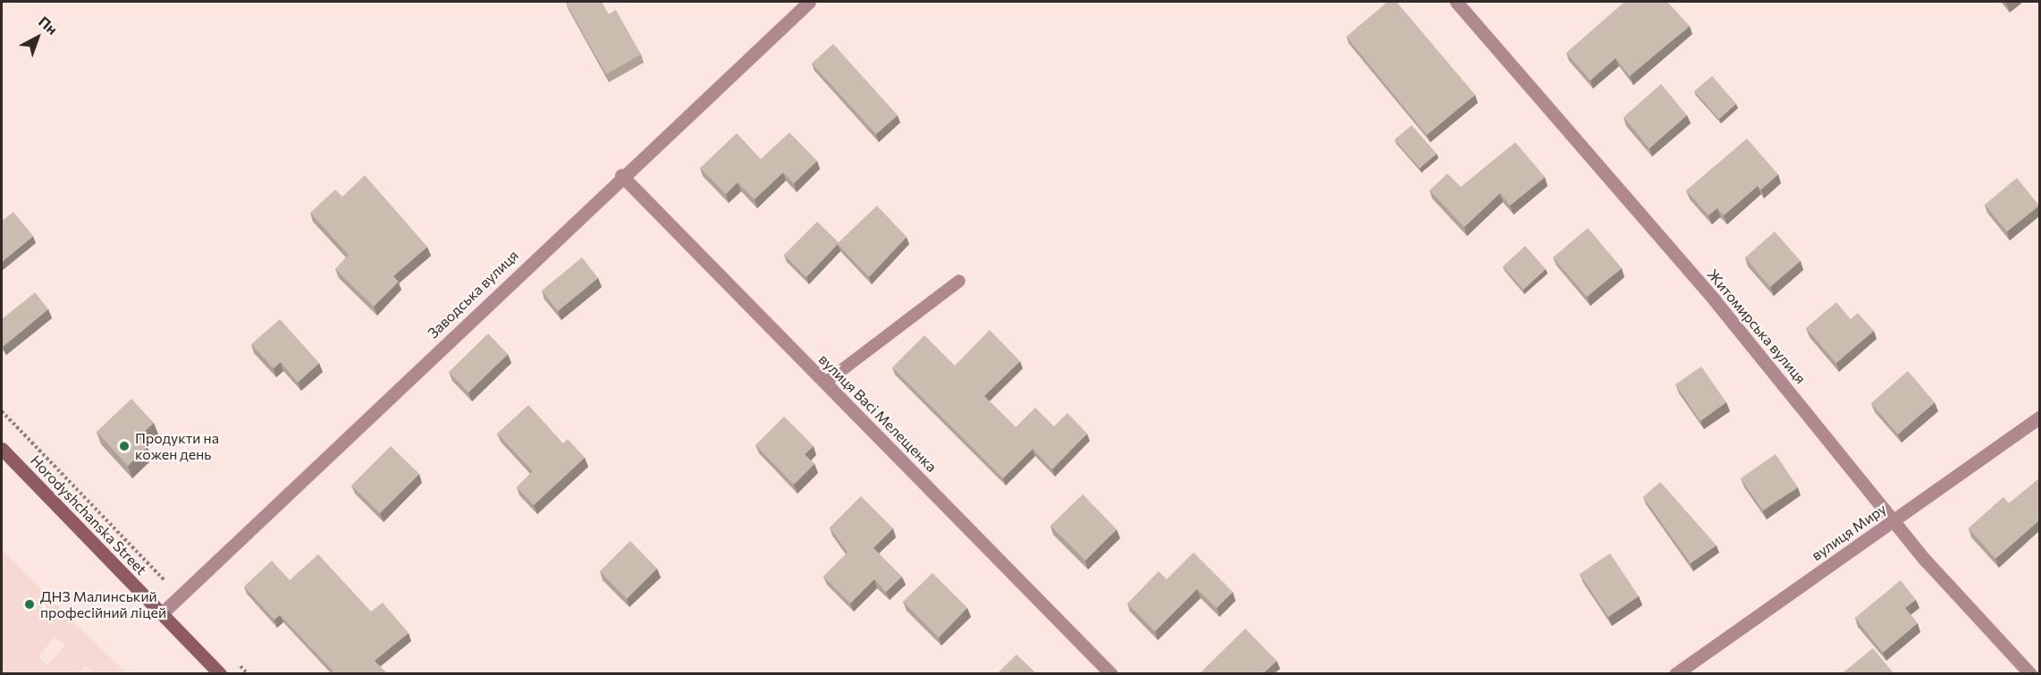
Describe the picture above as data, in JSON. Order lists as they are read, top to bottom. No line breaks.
{"streets":{"street":["Заводська вулиця","Житомирська вулиця","вулиця Васі Мелещенка","Horodyshchanska Street","вулиця Миру"]},"crossings":[["Заводська вулиця","вулиця Васі Мелещенка"],["Заводська вулиця","Horodyshchanska Street"],["Житомирська вулиця","вулиця Миру"]],"places":["Продукти на кожен день","ДНЗ Малинський професійний ліцей"],"north":"top right"}
